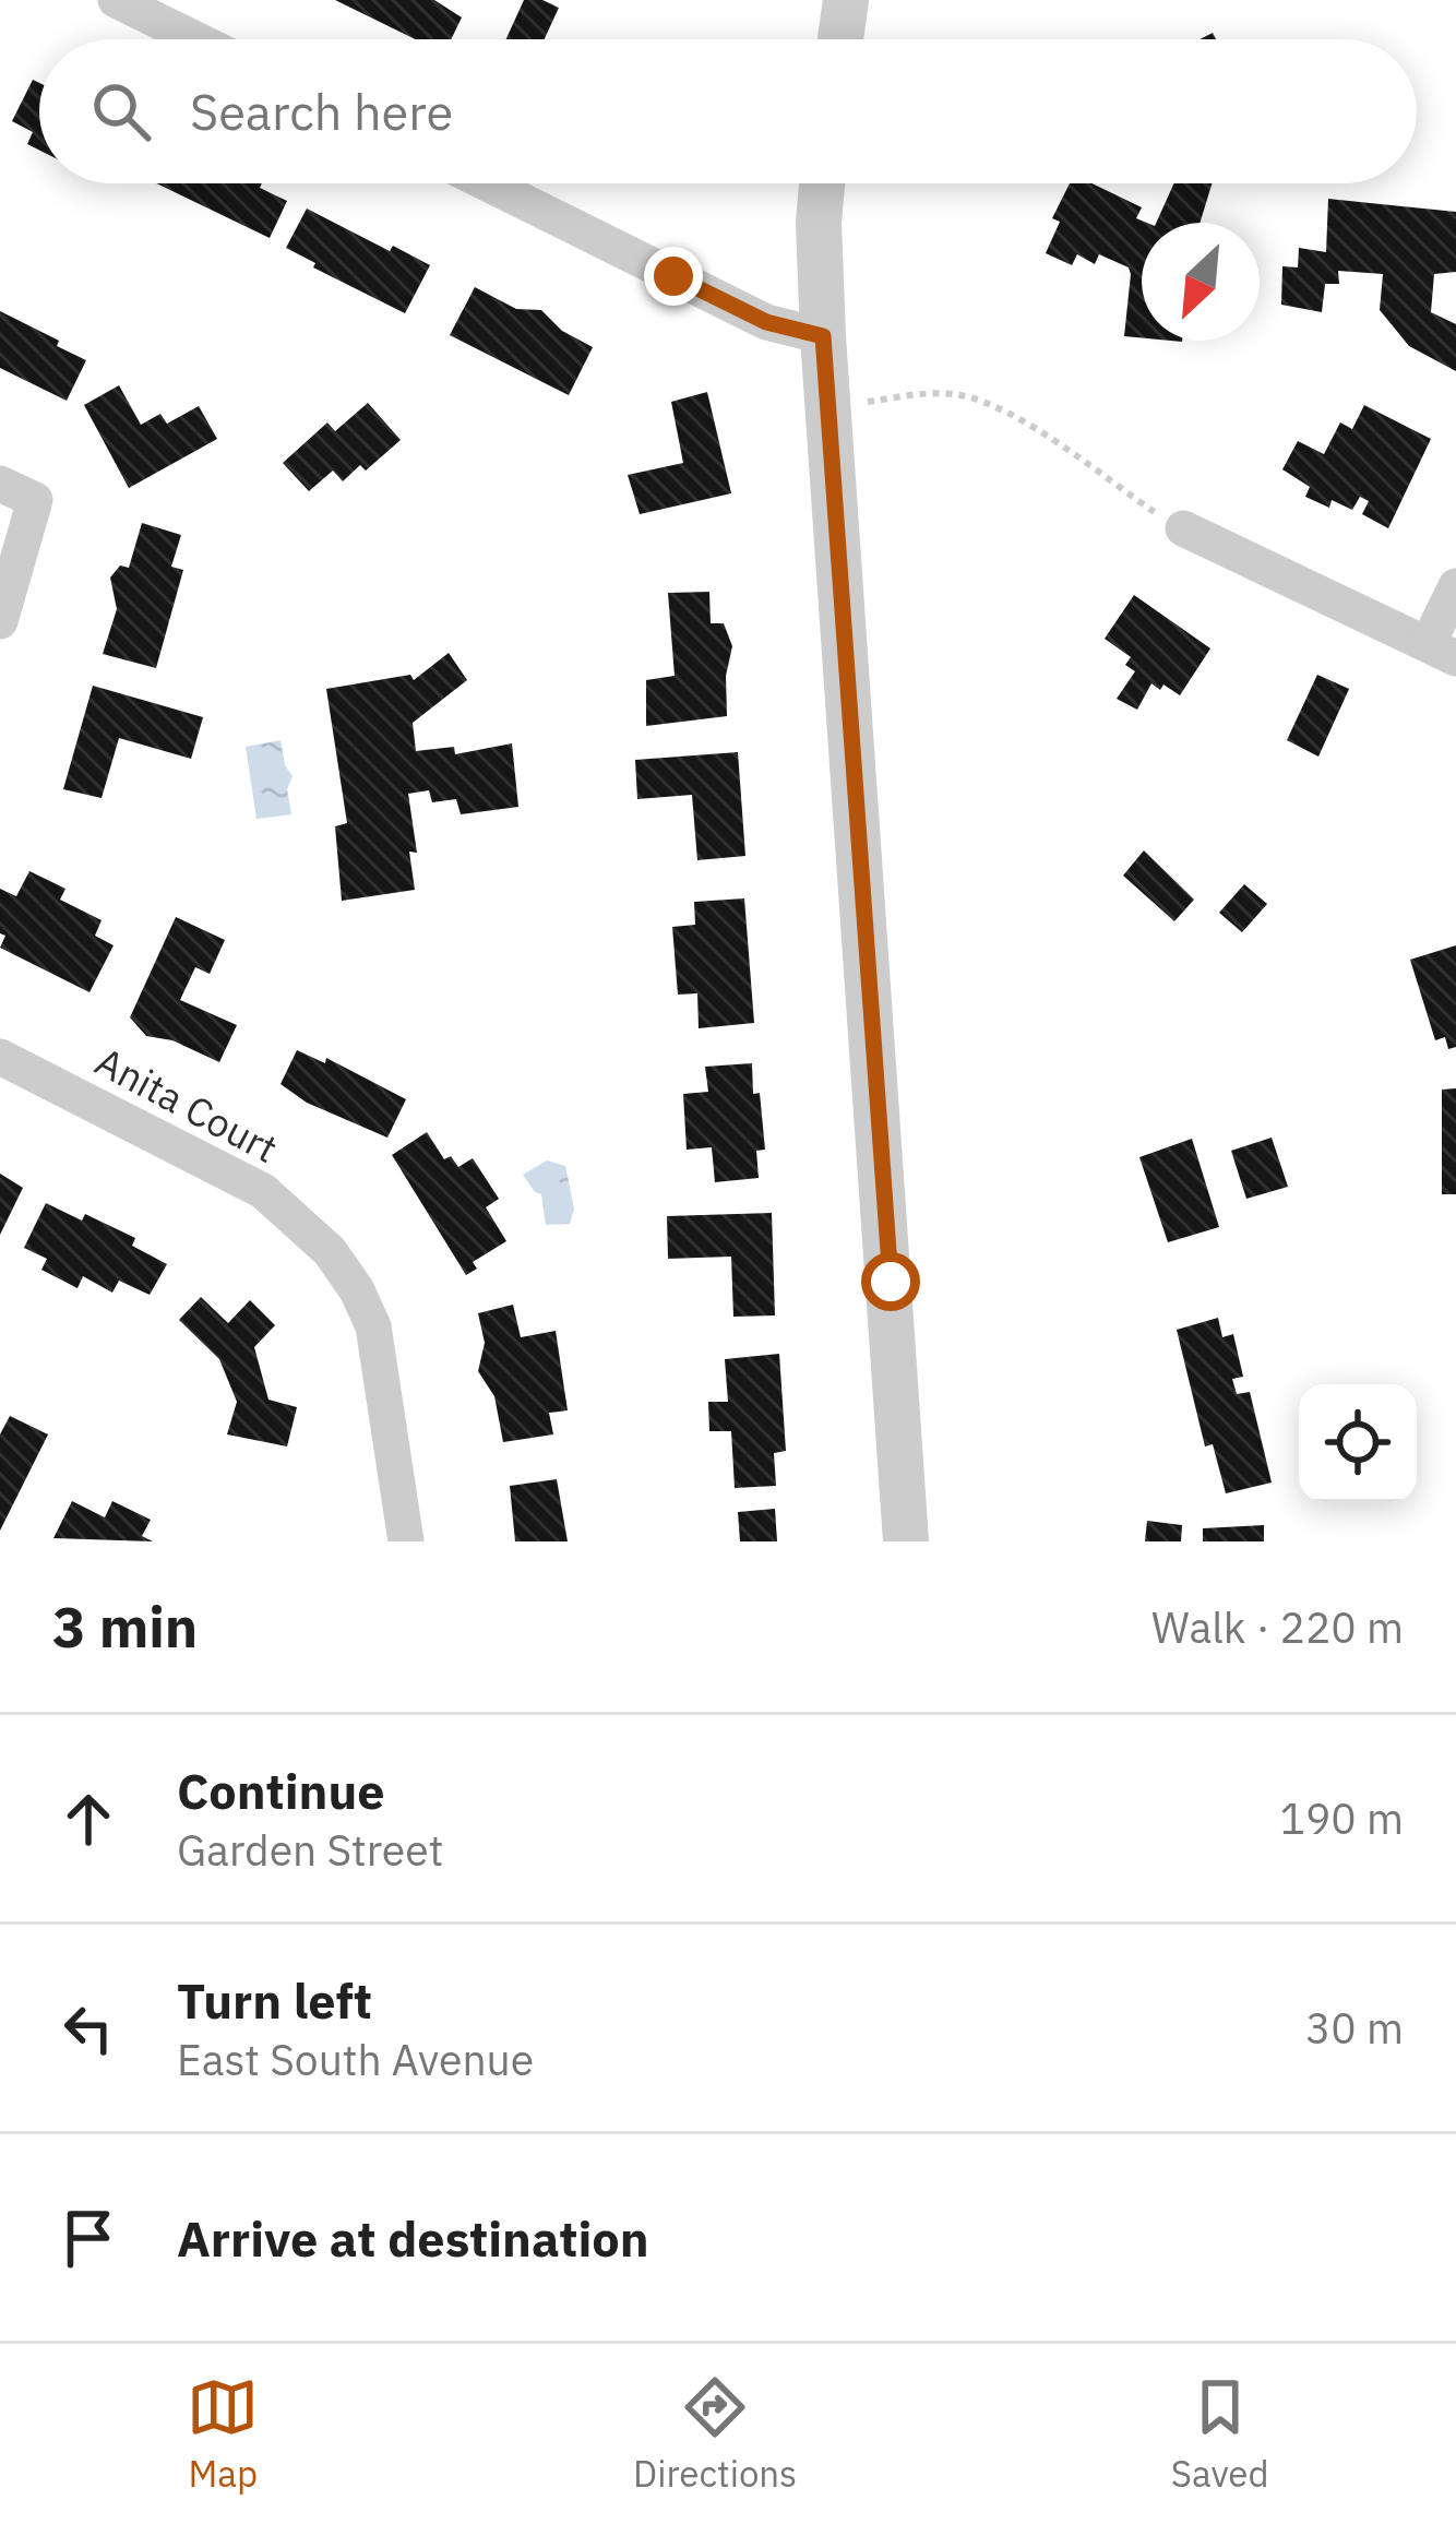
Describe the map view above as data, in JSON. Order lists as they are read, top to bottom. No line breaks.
{"streets":{"street":["Anita Court"]},"north":"bottom left","page":{"search":"Search here","heading":["3 min","Walk · 220 m"],"list":[["Continue","Garden Street","190 m"],["Turn left","East South Avenue","30 m"],"Arrive at destination"],"nav":["Map","Directions","Saved"]}}
